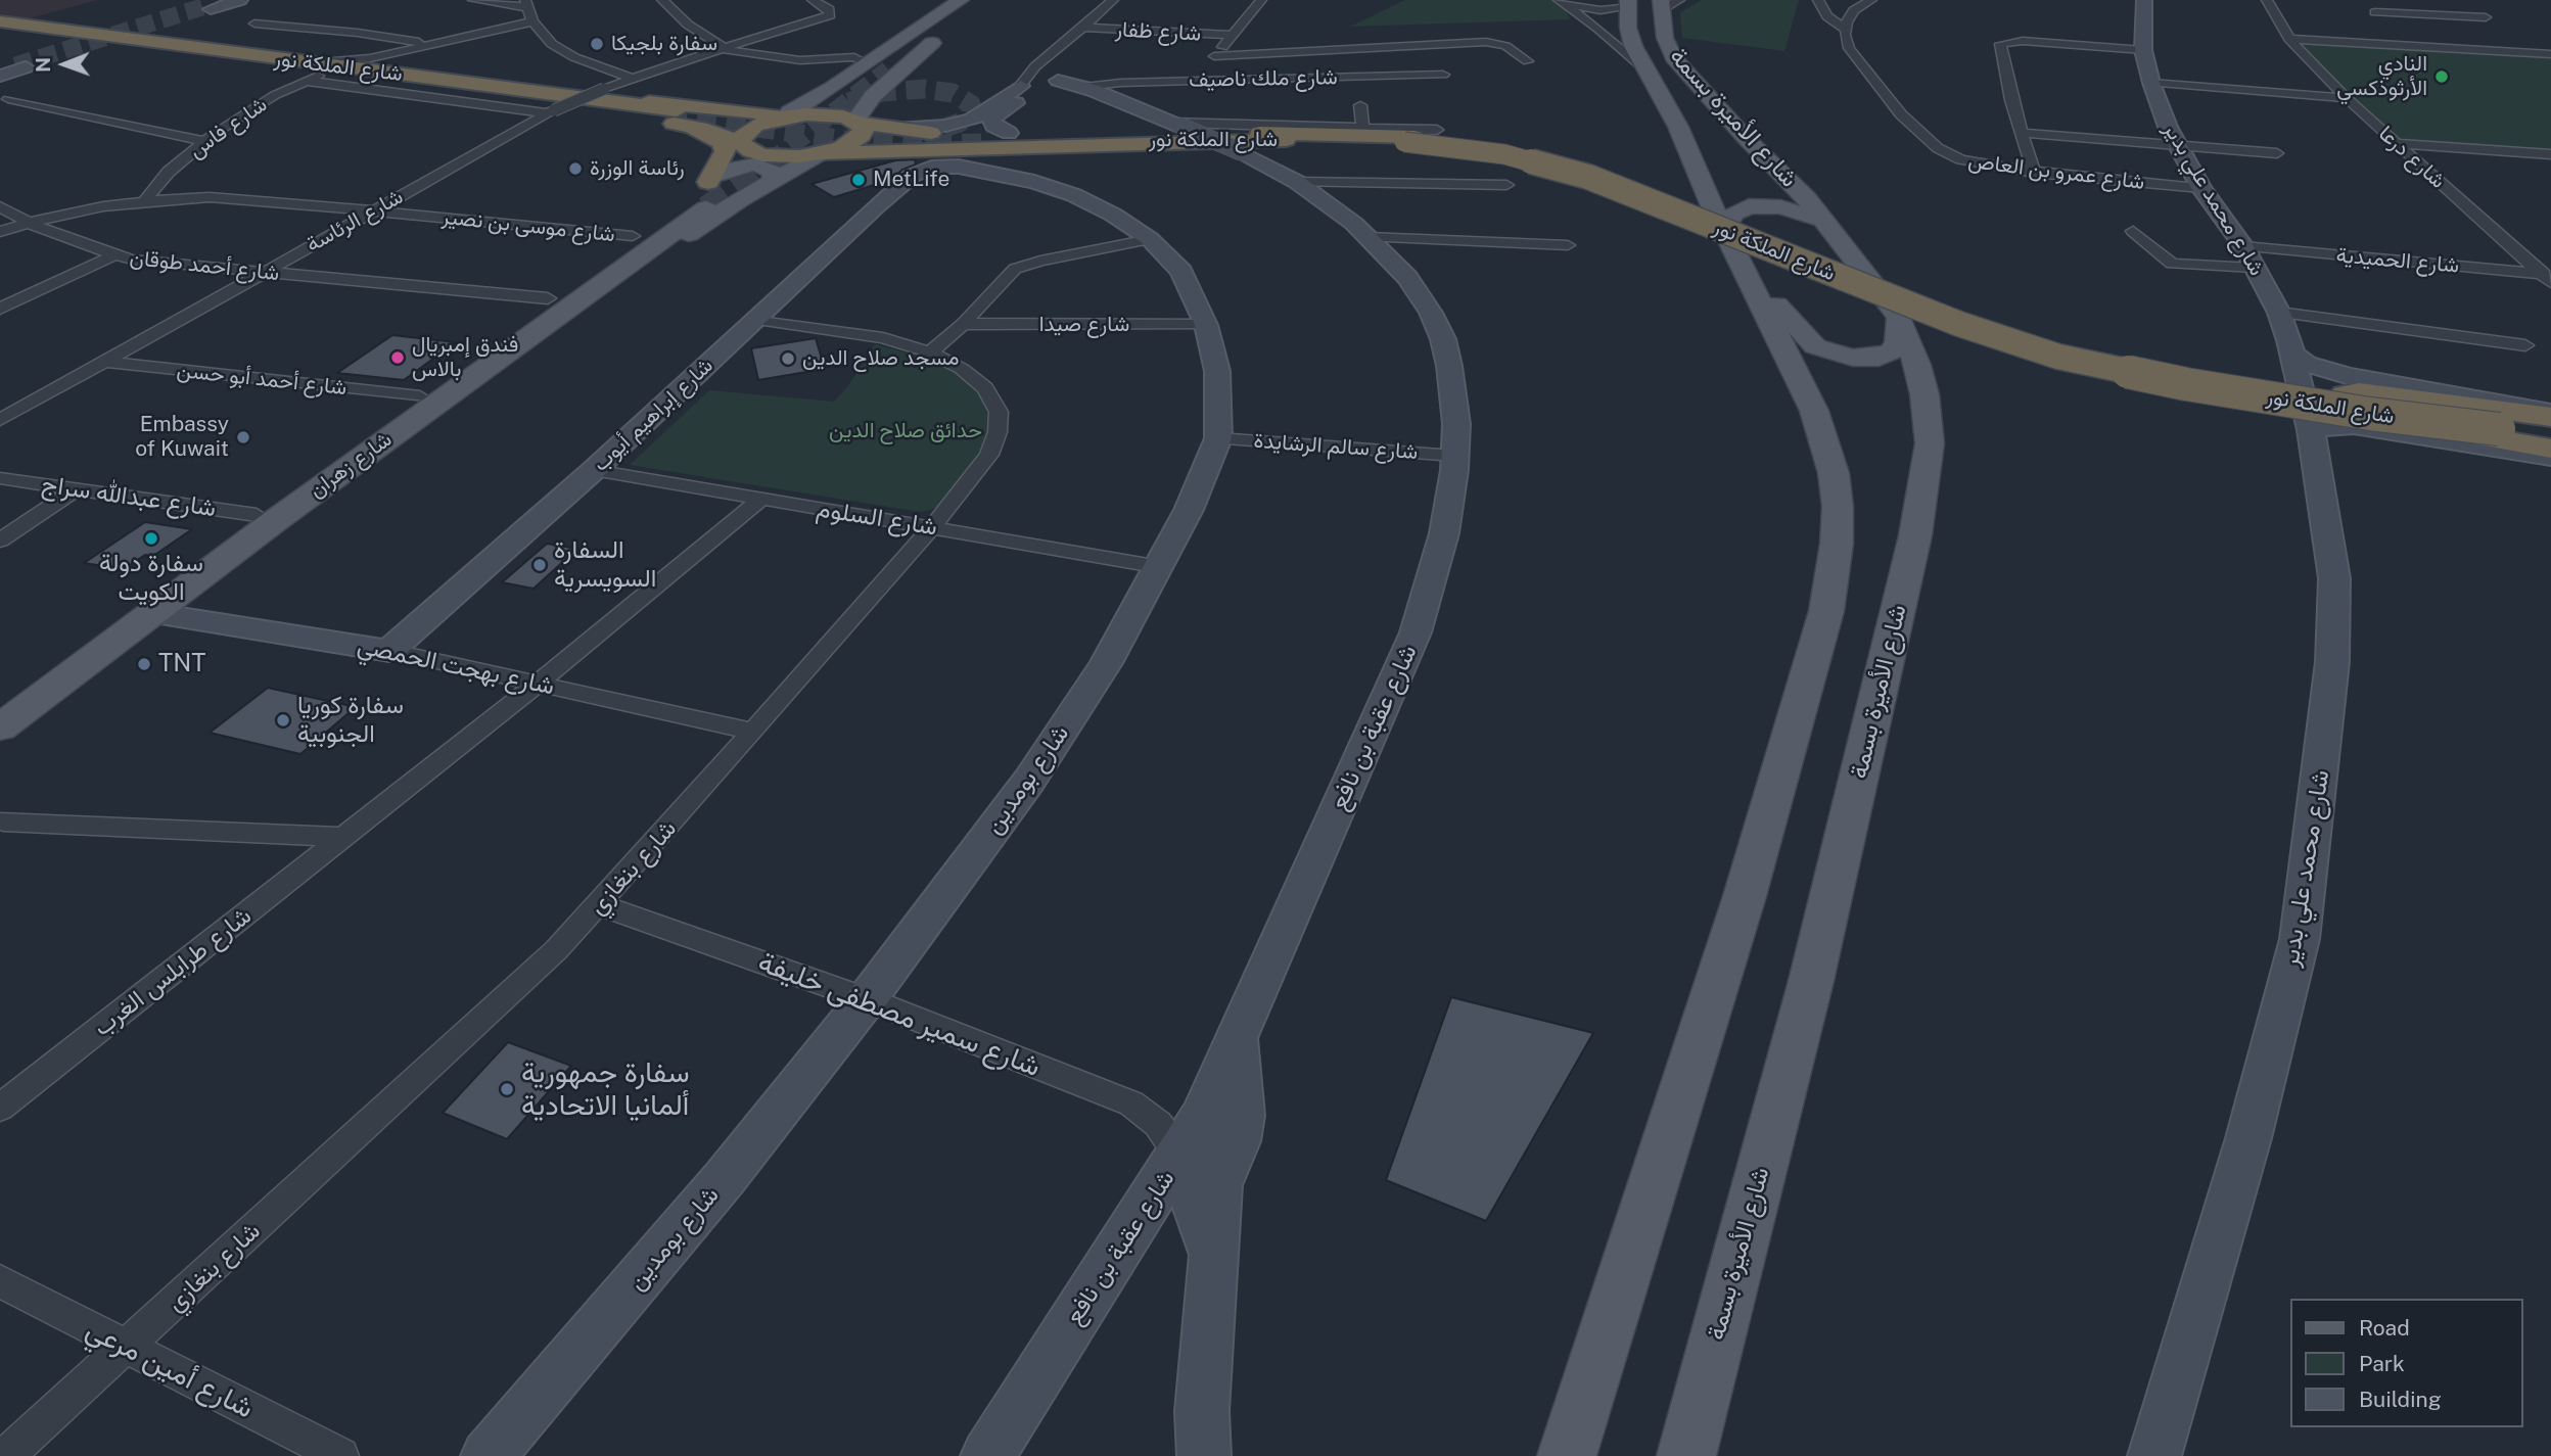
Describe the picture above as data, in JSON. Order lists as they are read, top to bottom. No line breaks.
{"streets":{"highway":["شارع الملكة نور"],"main road":["شارع الأميرة بسمة","شارع زهران"],"street":["شارع ظفار","شارع ملك ناصيف","شارع فاس","شارع درعا","شارع عمرو بن العاص","شارع محمد علي بدير","شارع الرئاسة","شارع موسى بن نصير","شارع الحميدية","شارع أحمد طوقان","شارع صيدا","شارع أحمد أبو حسن","شارع إبراهيم أيوب","شارع سالم الرشايدة","شارع عبدالله سراج","شارع السلوم","شارع بهجت الحمصي","شارع عقبة بن نافع","شارع بومدين","شارع بنغازي","شارع طرابلس الغرب","شارع سمير مصطفى خليفة","شارع أمين مرعي"]},"crossings":[["شارع الملكة نور","شارع فاس"],["شارع الملكة نور","شارع محمد علي بدير"],["شارع الملكة نور","شارع إبراهيم أيوب"],["شارع الملكة نور","شارع بومدين"],["شارع ملك ناصيف","شارع عقبة بن نافع"],["شارع فاس","شارع موسى بن نصير"],["شارع درعا","شارع الحميدية"],["شارع عمرو بن العاص","شارع محمد علي بدير"],["شارع محمد علي بدير","شارع الحميدية"],["شارع الرئاسة","شارع موسى بن نصير"],["شارع الرئاسة","شارع أحمد طوقان"],["شارع الرئاسة","شارع أحمد أبو حسن"],["شارع موسى بن نصير","شارع أحمد طوقان"],["شارع أحمد طوقان","شارع زهران"],["شارع صيدا","شارع بومدين"],["شارع أحمد أبو حسن","شارع زهران"],["شارع إبراهيم أيوب","شارع السلوم"],["شارع إبراهيم أيوب","شارع بهجت الحمصي"],["شارع إبراهيم أيوب","شارع بومدين"],["شارع إبراهيم أيوب","شارع بنغازي"],["شارع سالم الرشايدة","شارع عقبة بن نافع"],["شارع سالم الرشايدة","شارع بومدين"],["شارع زهران","شارع عبدالله سراج"],["شارع زهران","شارع بهجت الحمصي"],["شارع السلوم","شارع بومدين"],["شارع السلوم","شارع بنغازي"],["شارع السلوم","شارع طرابلس الغرب"],["شارع بهجت الحمصي","شارع بنغازي"],["شارع بهجت الحمصي","شارع طرابلس الغرب"],["شارع عقبة بن نافع","شارع سمير مصطفى خليفة"],["شارع بومدين","شارع سمير مصطفى خليفة"],["شارع بنغازي","شارع سمير مصطفى خليفة"],["شارع بنغازي","شارع أمين مرعي"]],"parks":["حدائق صلاح الدين"],"places":["سفارة بلجيكا","النادي الأرثوذكسي","رئاسة الوزرة","MetLife","فندق إمبريال بالاس","مسجد صلاح الدين","Embassy of Kuwait","سفارة دولة الكويت","السفارة السويسرية","TNT","سفارة كوريا الجنوبية","سفارة جمهورية ألمانيا الاتحادية"],"legend":["Road","Park","Building"],"north":"left"}
